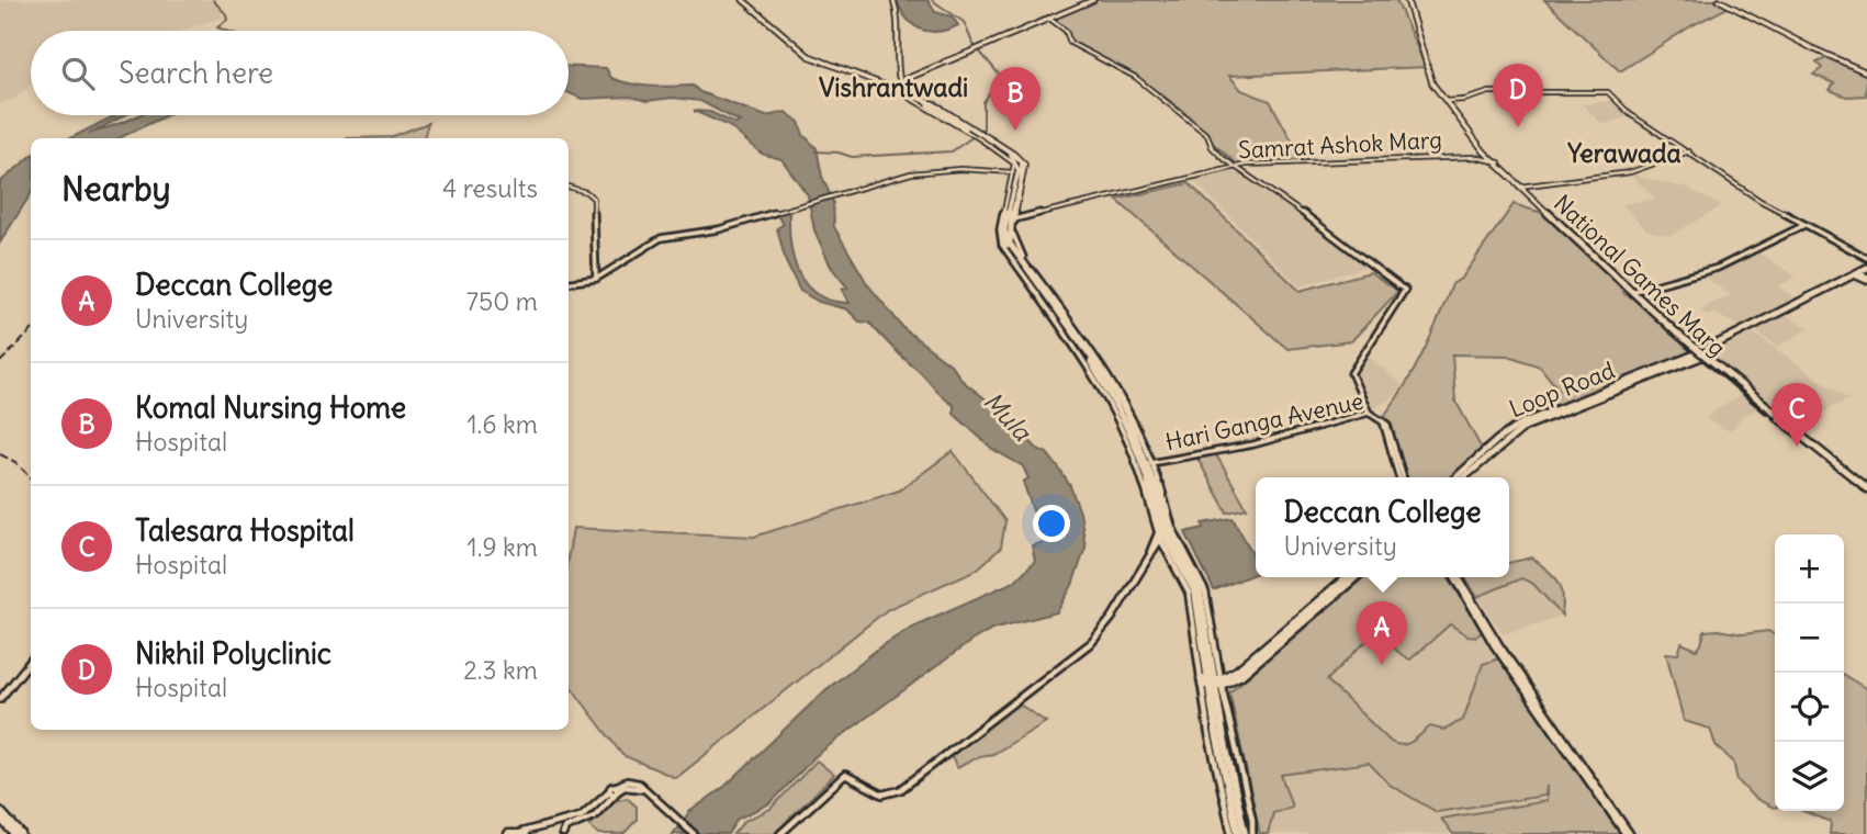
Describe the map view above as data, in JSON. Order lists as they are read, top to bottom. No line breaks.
{"streets":{"main road":["National Games Marg","Loop Road"],"street":["Samrat Ashok Marg","Hari Ganga Avenue"]},"crossings":[["Samrat Ashok Marg","National Games Marg"],["National Games Marg","Loop Road"]],"districts":["Vishrantwadi","Yerawada"],"water":["Mula"],"page":{"search":"Search here","pins":["D","B","C","A"],"heading":["Nearby","4 results"],"list":[{"mark":"A","name":"Deccan College","note":"University","value":"750 m"},{"mark":"B","name":"Komal Nursing Home","note":"Hospital","value":"1.6 km"},{"mark":"C","name":"Talesara Hospital","note":"Hospital","value":"1.9 km"},{"mark":"D","name":"Nikhil Polyclinic","note":"Hospital","value":"2.3 km"}],"popup":["Deccan College","University"],"map_buttons":["+","−"]}}
